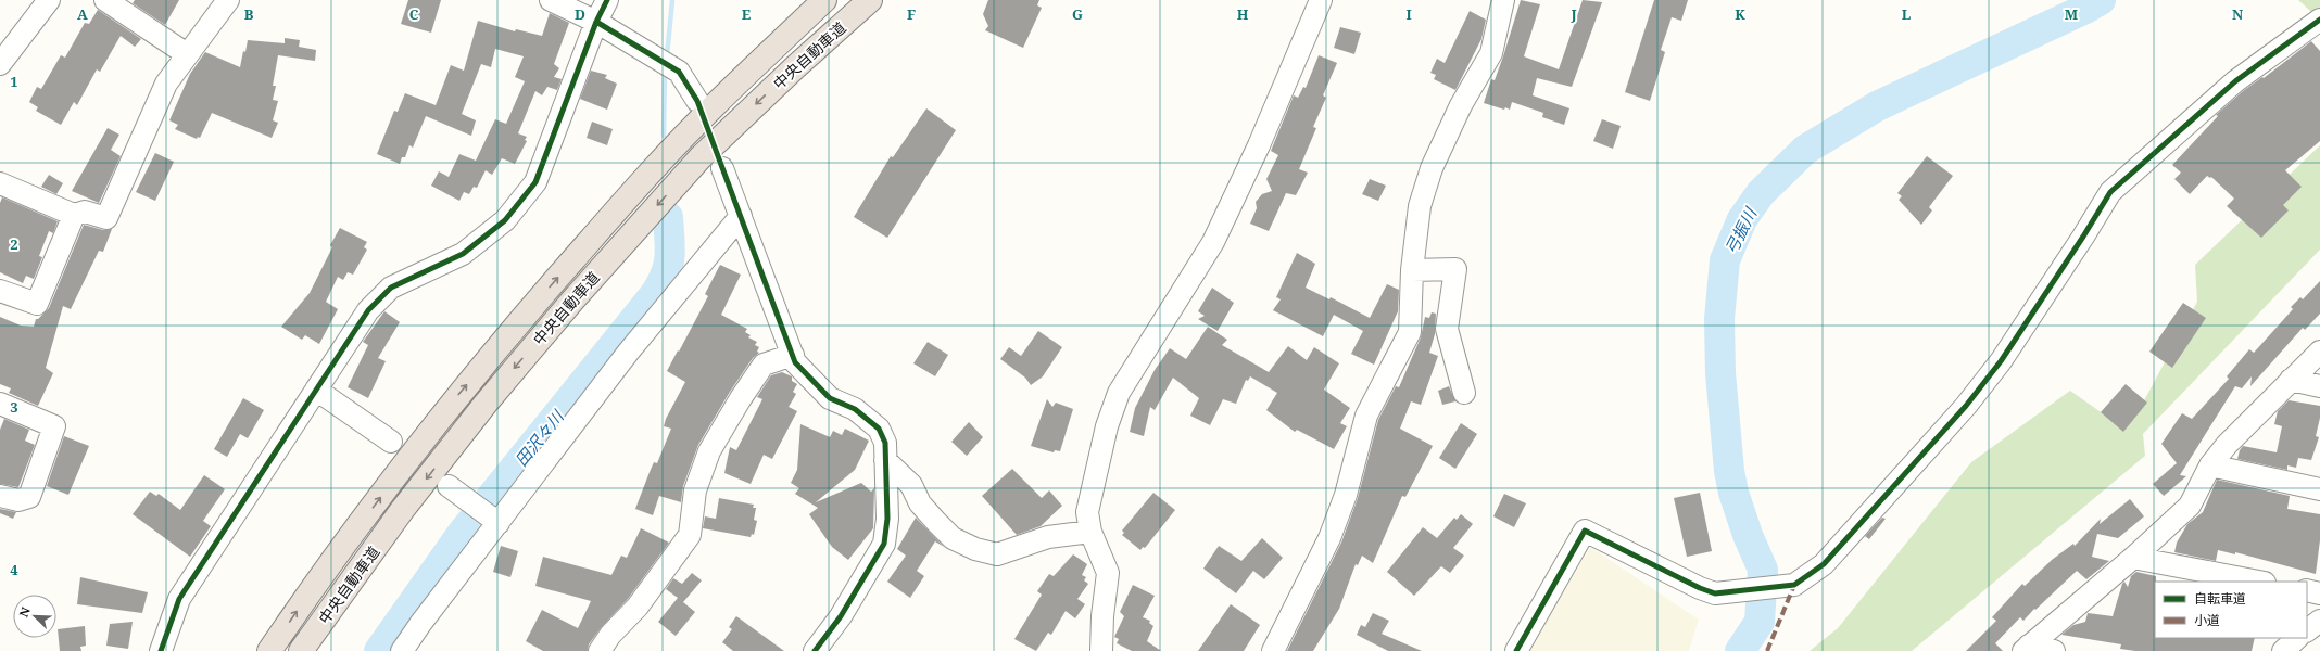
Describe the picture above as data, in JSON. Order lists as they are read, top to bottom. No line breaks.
{"streets":{"highway":["中央自動車道"]},"water":["弓振川","田沢々川"],"legend":["自転車道","小道"],"north":"top left","grid":{"columns":["A","B","C","D","E","F","G","H","I","J","K","L","M","N"],"rows":["1","2","3","4"]}}
